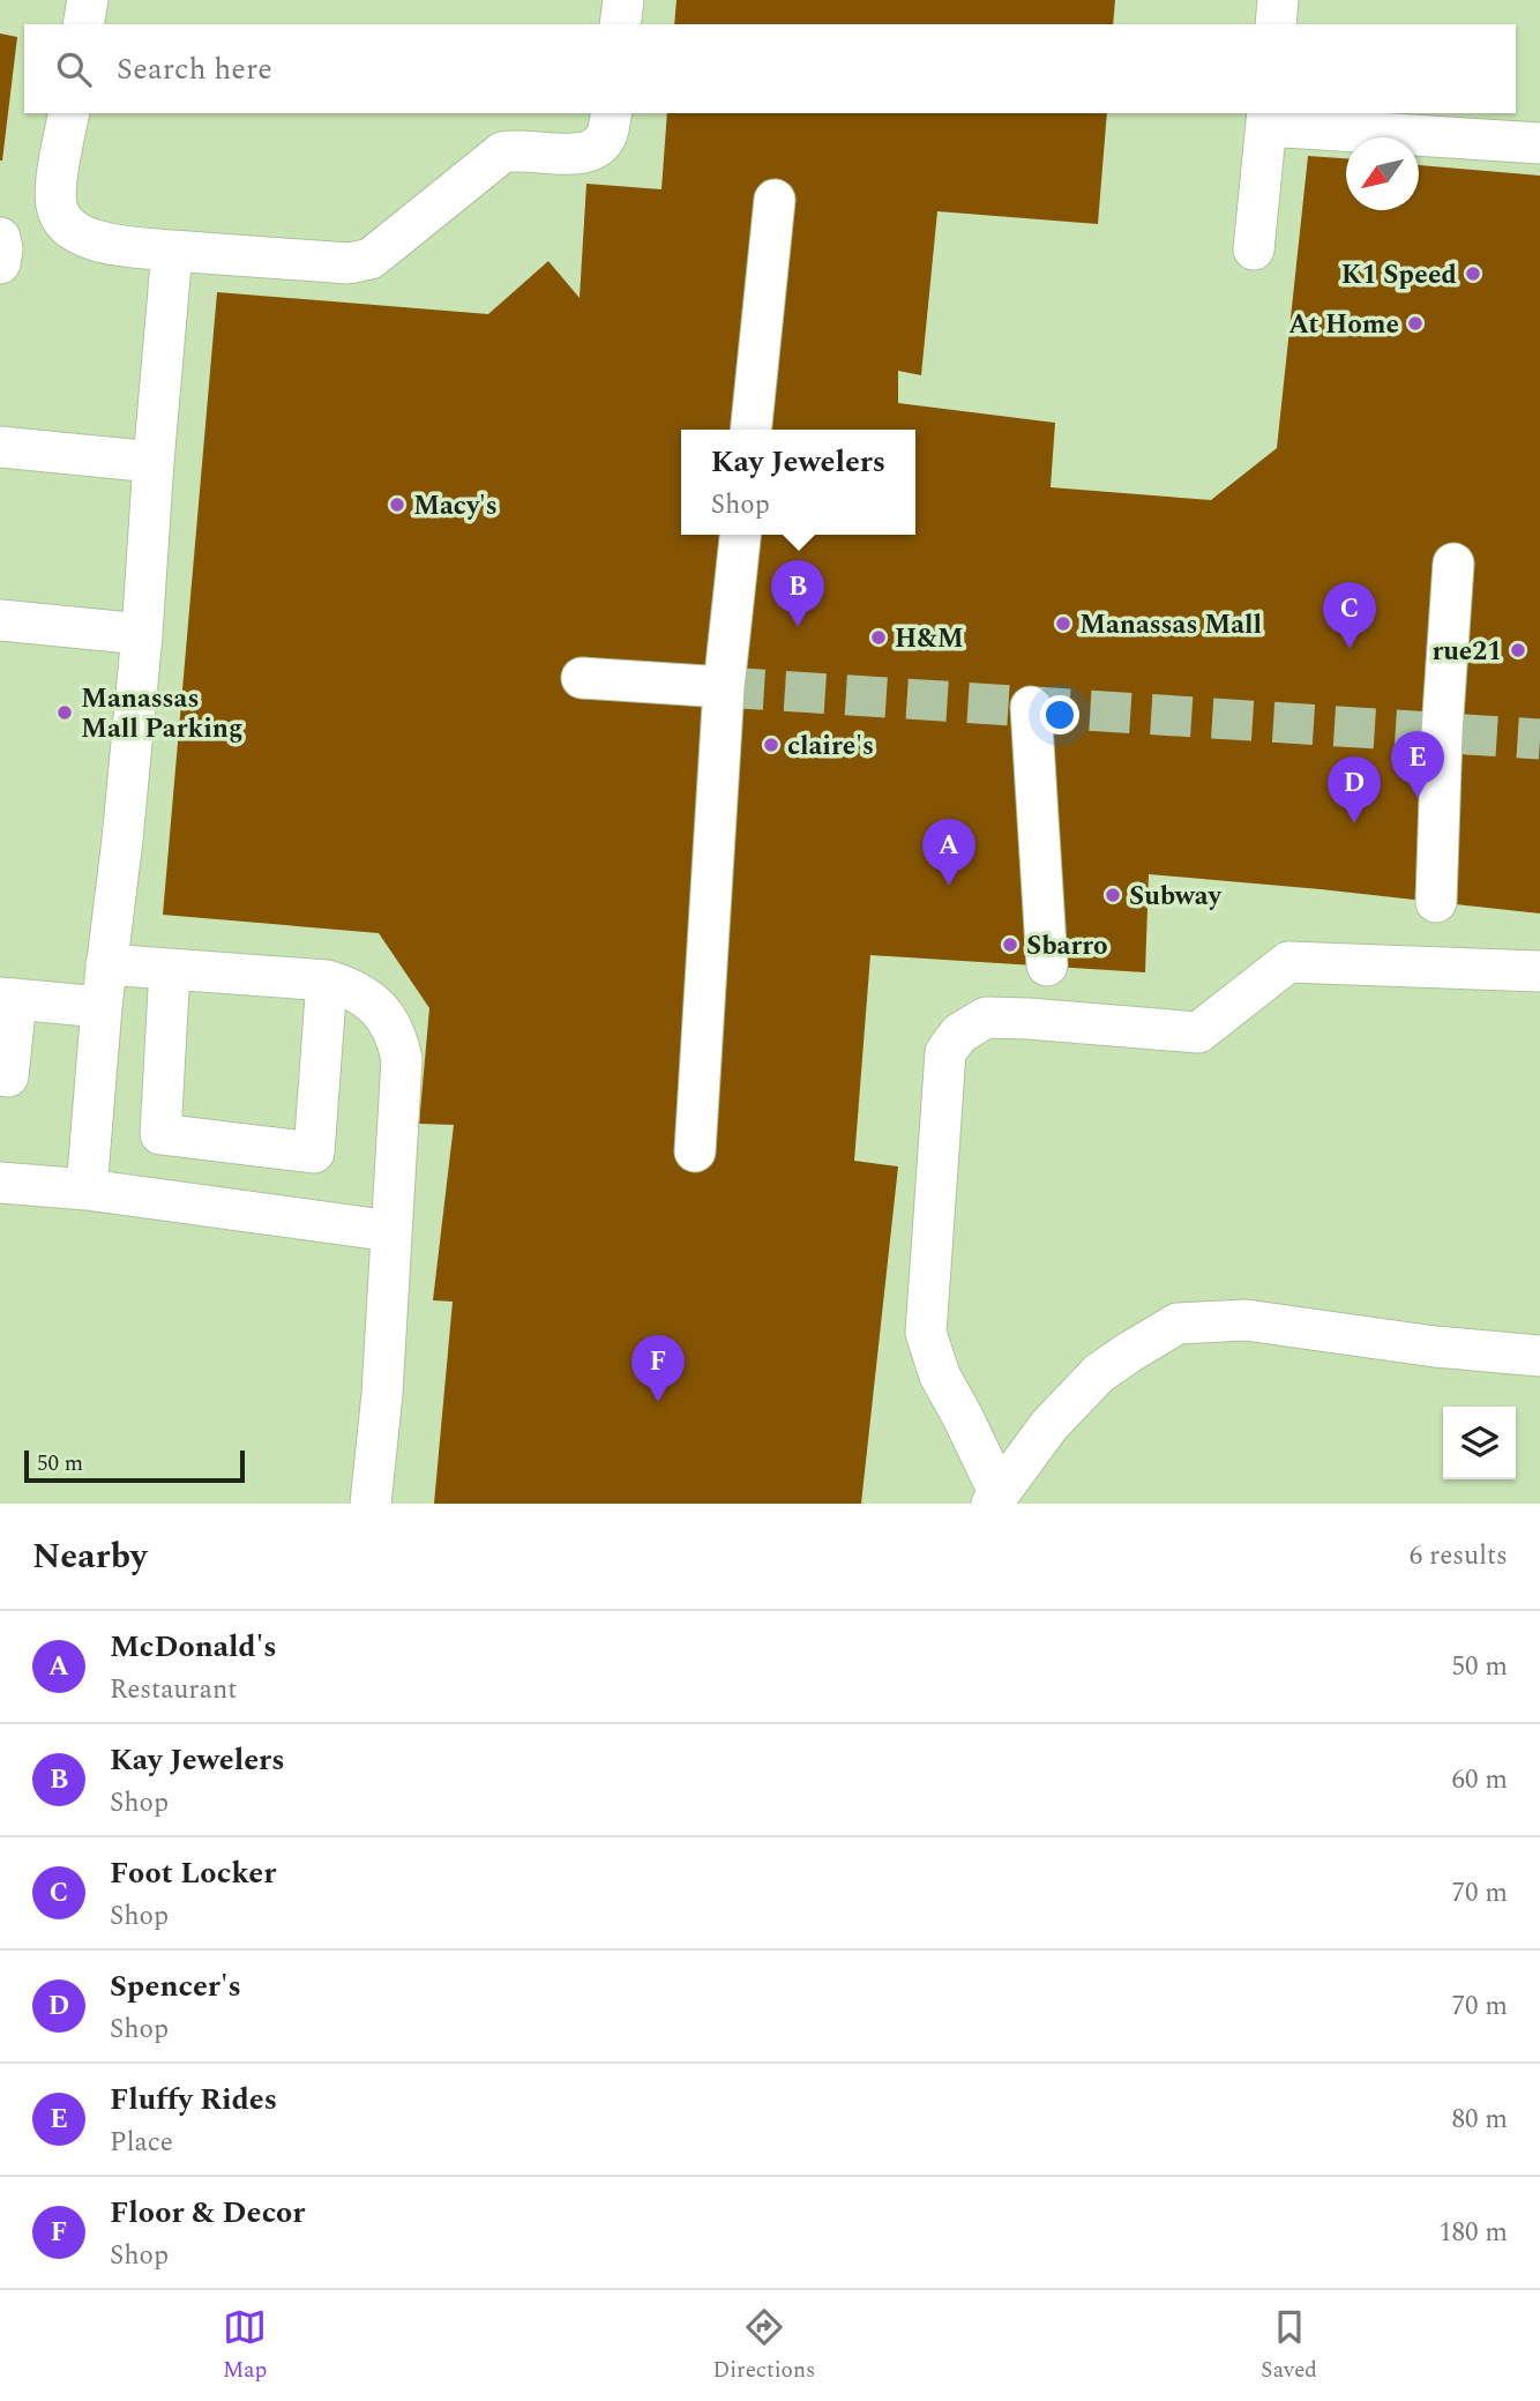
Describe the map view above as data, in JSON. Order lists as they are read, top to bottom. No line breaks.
{"places":["K1 Speed","At Home","Macy's","Manassas Mall","H&M","rue21","Manassas Mall Parking","claire's","Subway","Sbarro"],"scale_bar":"50 m","north":"bottom left","page":{"search":"Search here","popup":["Kay Jewelers","Shop"],"pins":["B","C","E","D","A","F"],"scale":"50 m","heading":["Nearby","6 results"],"list":[{"mark":"A","name":"McDonald's","note":"Restaurant","value":"50 m"},{"mark":"B","name":"Kay Jewelers","note":"Shop","value":"60 m"},{"mark":"C","name":"Foot Locker","note":"Shop","value":"70 m"},{"mark":"D","name":"Spencer's","note":"Shop","value":"70 m"},{"mark":"E","name":"Fluffy Rides","note":"Place","value":"80 m"},{"mark":"F","name":"Floor & Decor","note":"Shop","value":"180 m"}],"nav":["Map","Directions","Saved"]}}
